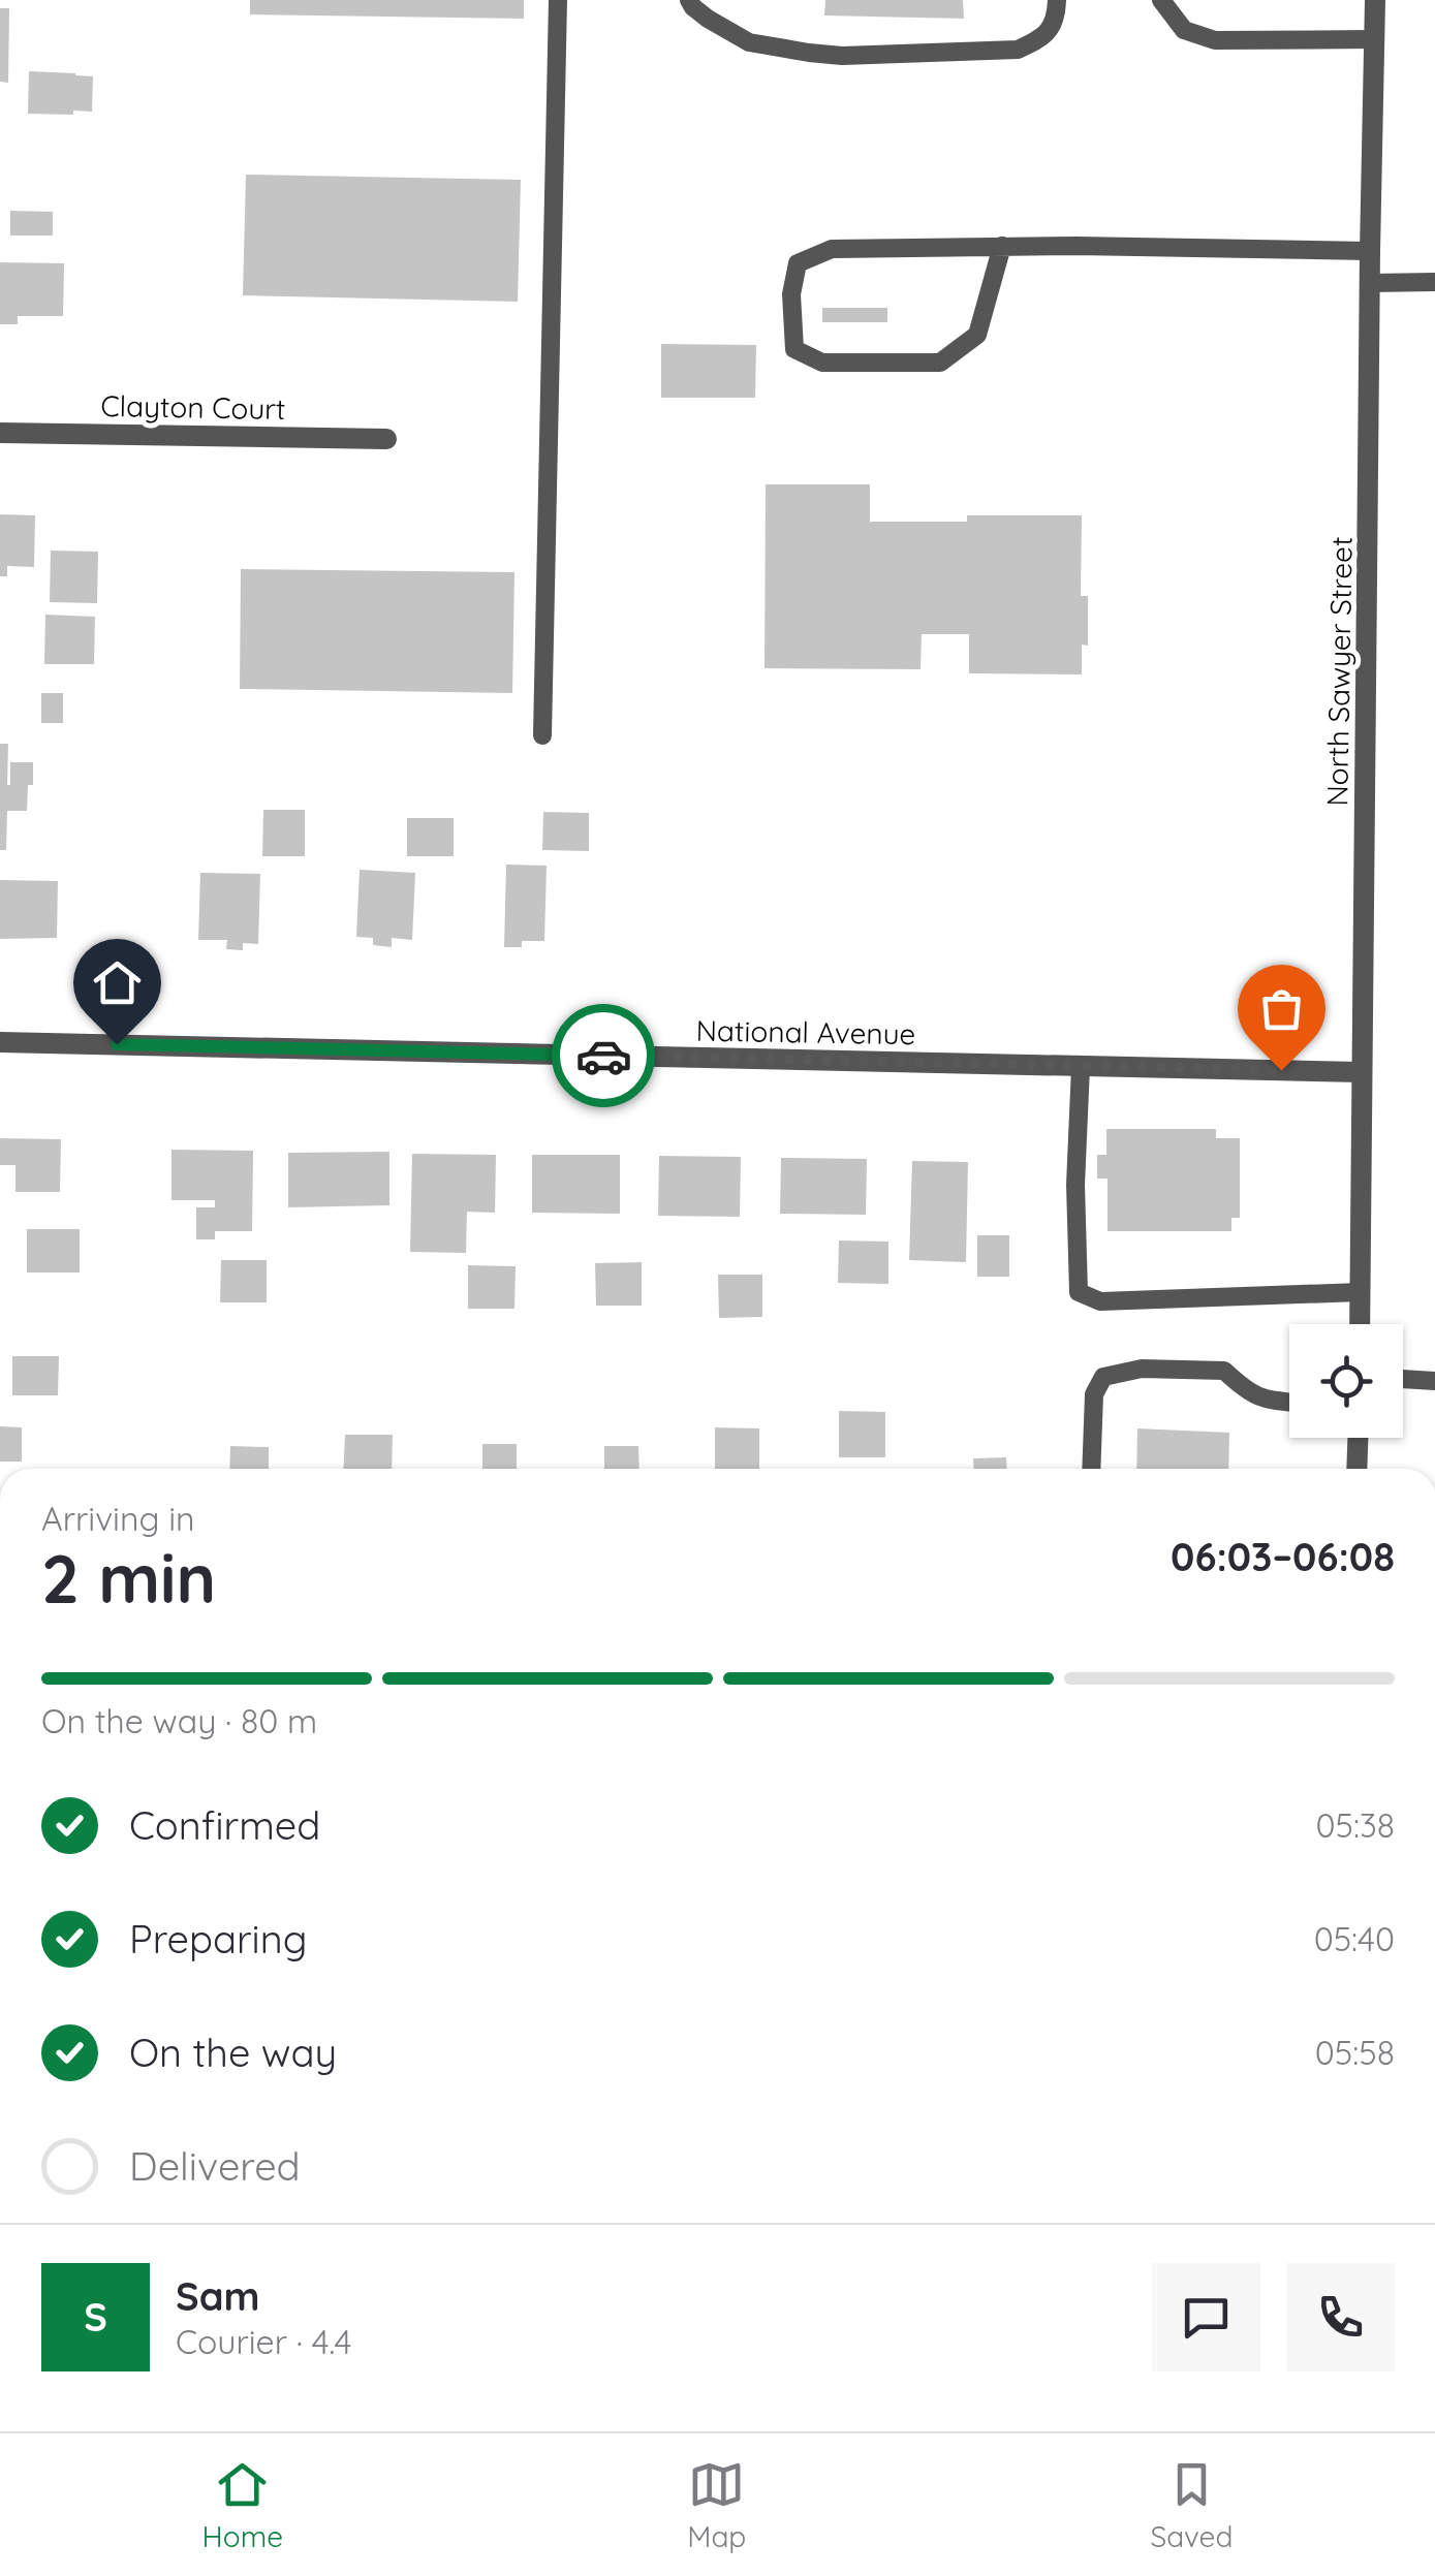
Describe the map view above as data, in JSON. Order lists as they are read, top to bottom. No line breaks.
{"streets":{"street":["Clayton Court","North Sawyer Street","National Avenue"]},"crossings":[["North Sawyer Street","National Avenue"]],"page":{"heading":["2 min","Arriving in","06:03–06:08"],"panel":["Sam","Courier · 4.4"],"bar":"On the way · 80 m","list":[["Confirmed","05:38"],["Preparing","05:40"],["On the way","05:58"],"Delivered"],"round":"S","tabs":["Home","Map","Saved"]}}
